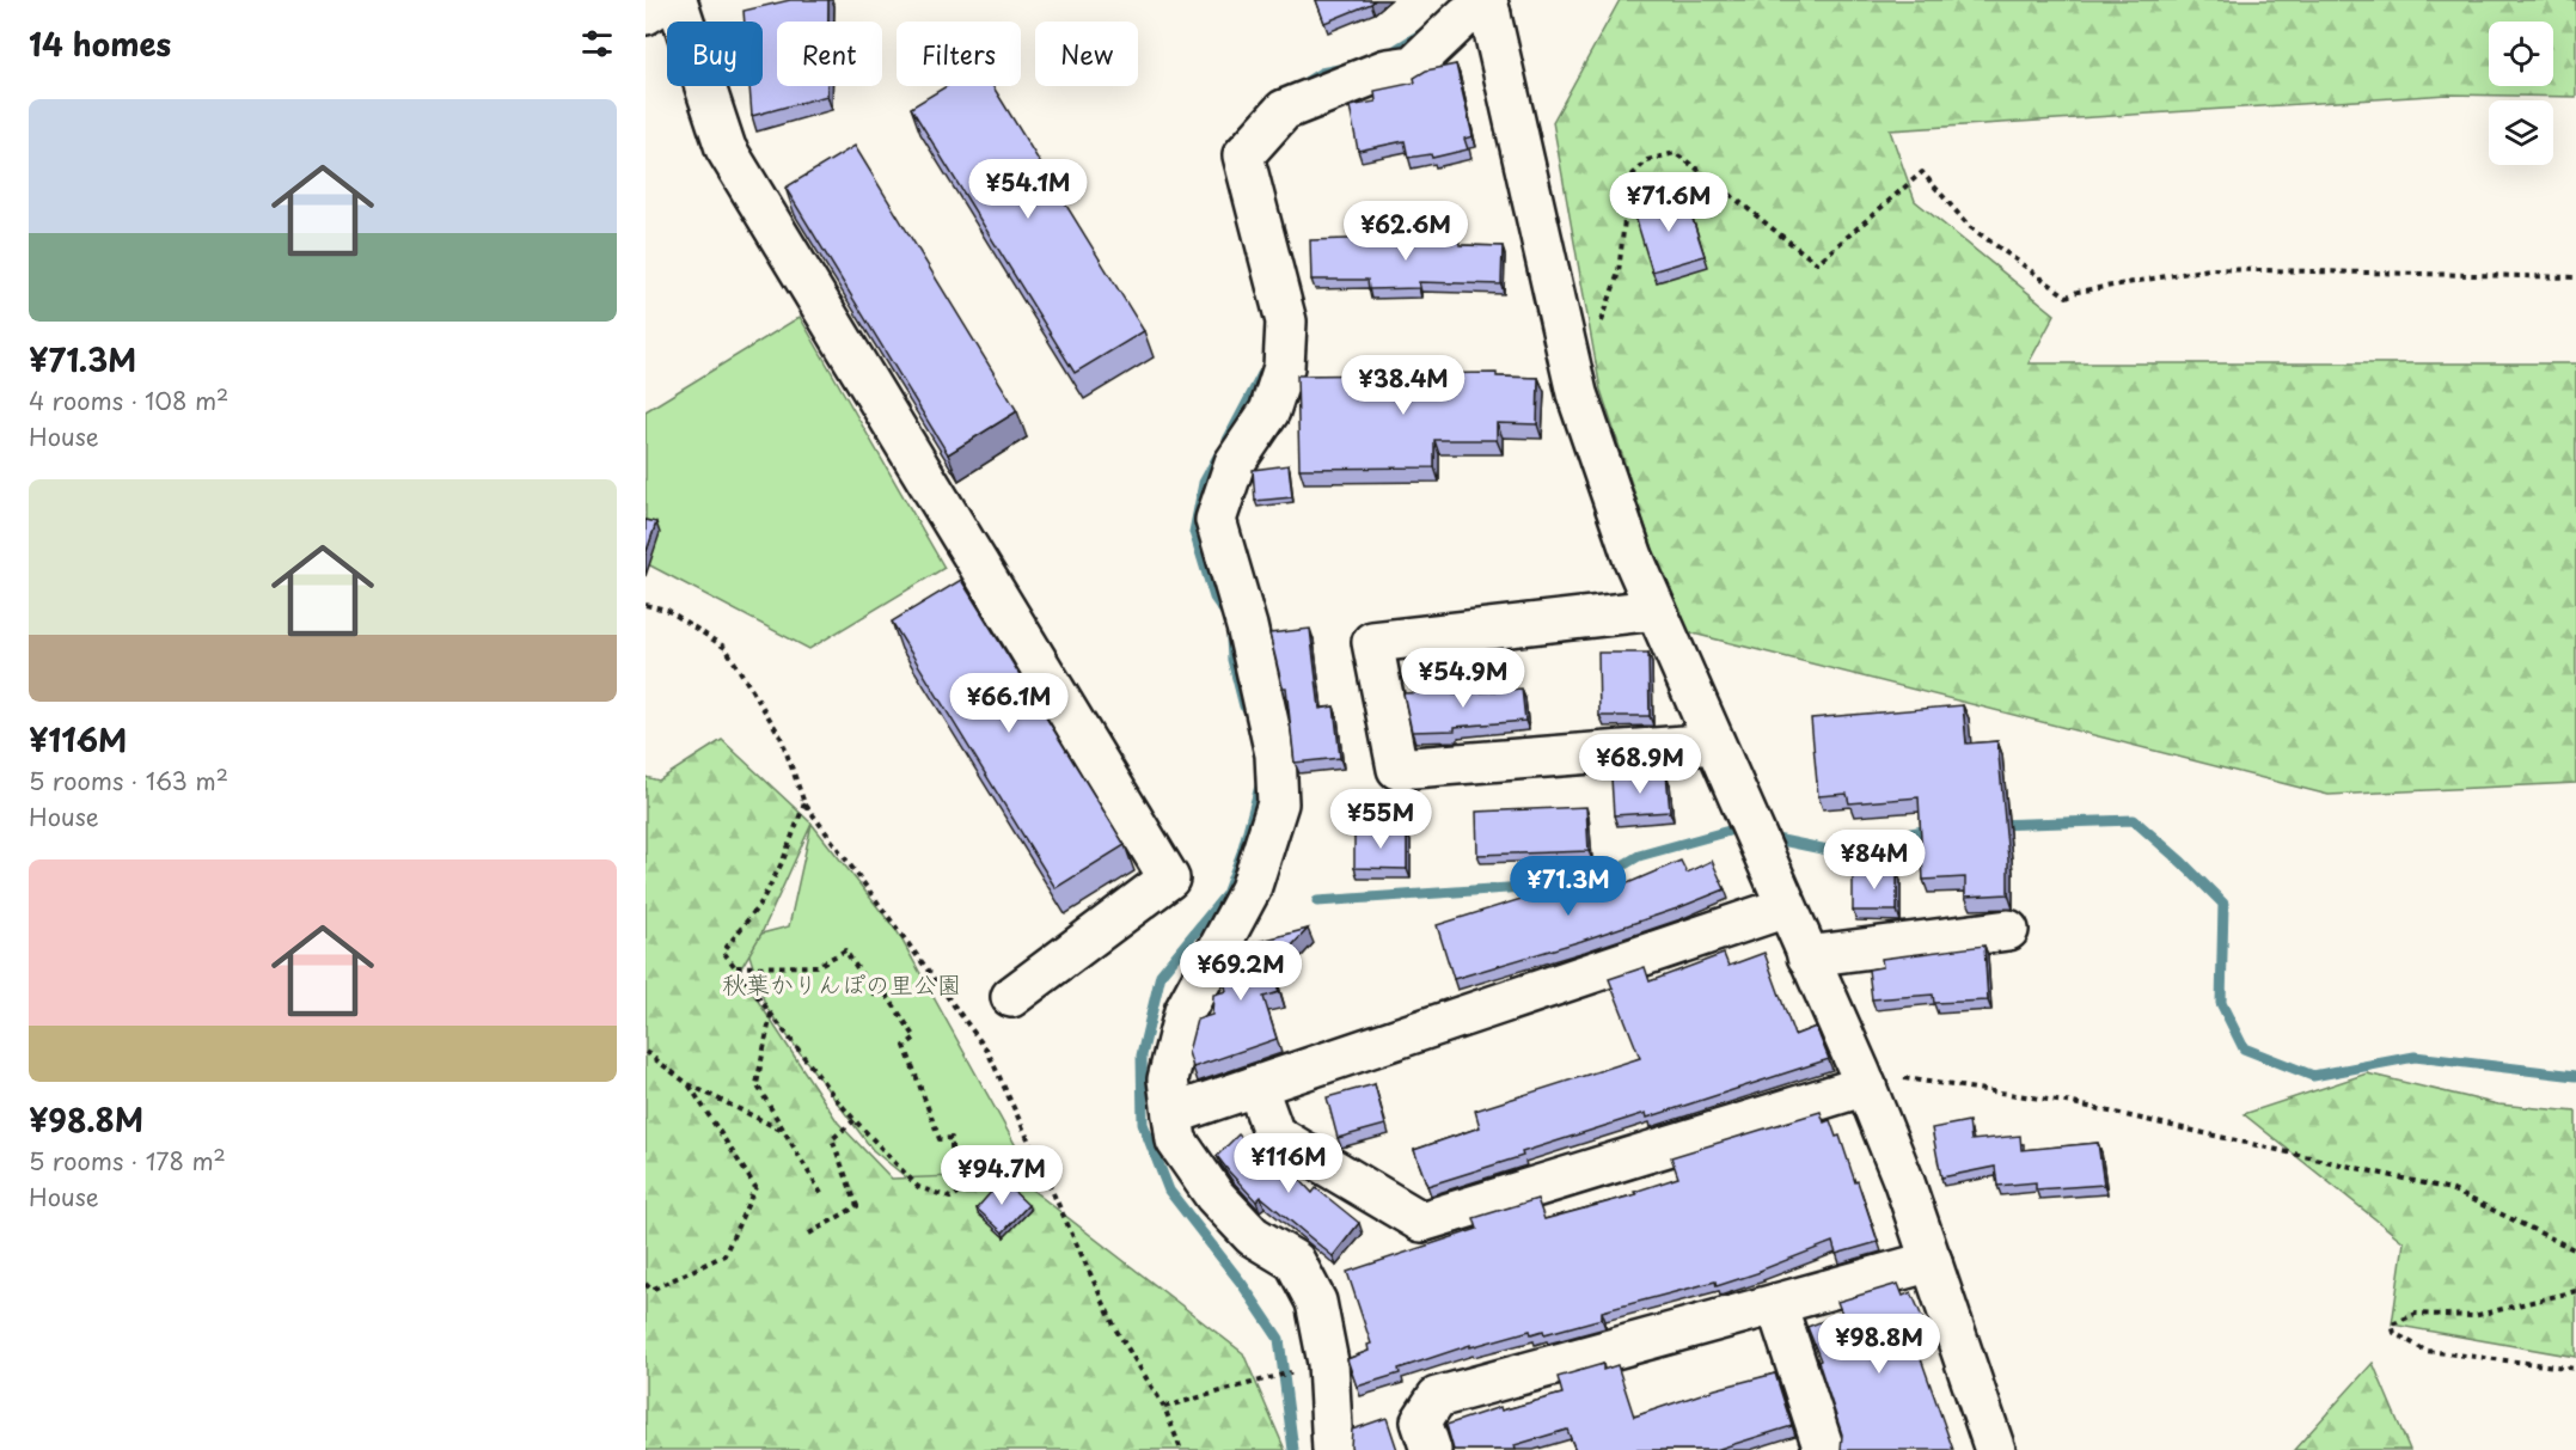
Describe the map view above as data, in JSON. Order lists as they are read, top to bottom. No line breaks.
{"parks":["秋葉かりんぽの里公園"],"page":{"heading":"14 homes","chip":["Buy","Rent","Filters","New"],"list":[{"name":"¥71.3M","note":"4 rooms · 108 m² · House"},{"name":"¥116M","note":"5 rooms · 163 m² · House"},{"name":"¥98.8M","note":"5 rooms · 178 m² · House"}],"price":["¥54.1M","¥71.6M","¥62.6M","¥38.4M","¥54.9M","¥66.1M","¥68.9M","¥55M","¥84M","¥71.3M","¥69.2M","¥116M","¥94.7M","¥98.8M"]}}
